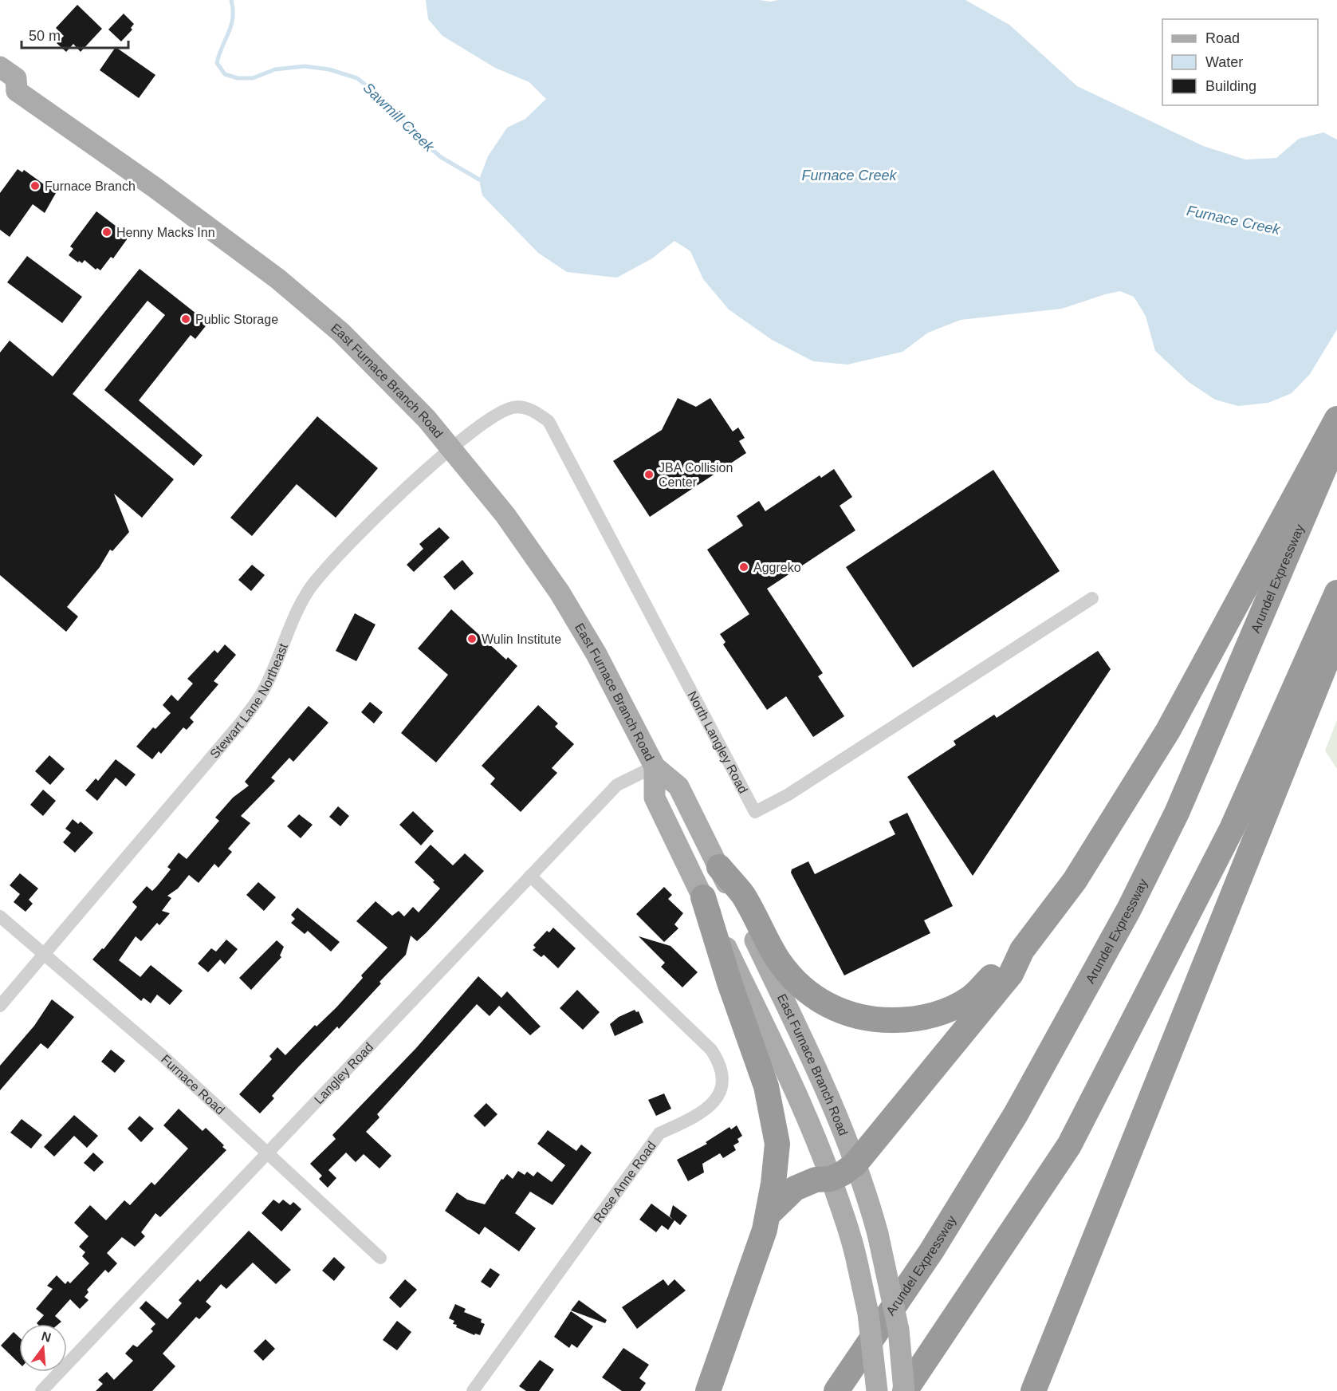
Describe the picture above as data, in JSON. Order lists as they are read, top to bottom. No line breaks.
{"streets":{"highway":["Arundel Expressway"],"main road":["East Furnace Branch Road"],"street":["Stewart Lane Northeast","North Langley Road","Langley Road","Furnace Road","Rose Anne Road"]},"crossings":[["East Furnace Branch Road","Stewart Lane Northeast"],["East Furnace Branch Road","North Langley Road"],["East Furnace Branch Road","Langley Road"],["Stewart Lane Northeast","North Langley Road"],["Stewart Lane Northeast","Furnace Road"],["Langley Road","Furnace Road"],["Langley Road","Rose Anne Road"]],"water":["Sawmill Creek","Furnace Creek"],"places":["Furnace Branch","Henny Macks Inn","Public Storage","JBA Collision Center","Aggreko","Wulin Institute"],"legend":["Road","Water","Building"],"scale_bar":"50 m","north":"top"}
